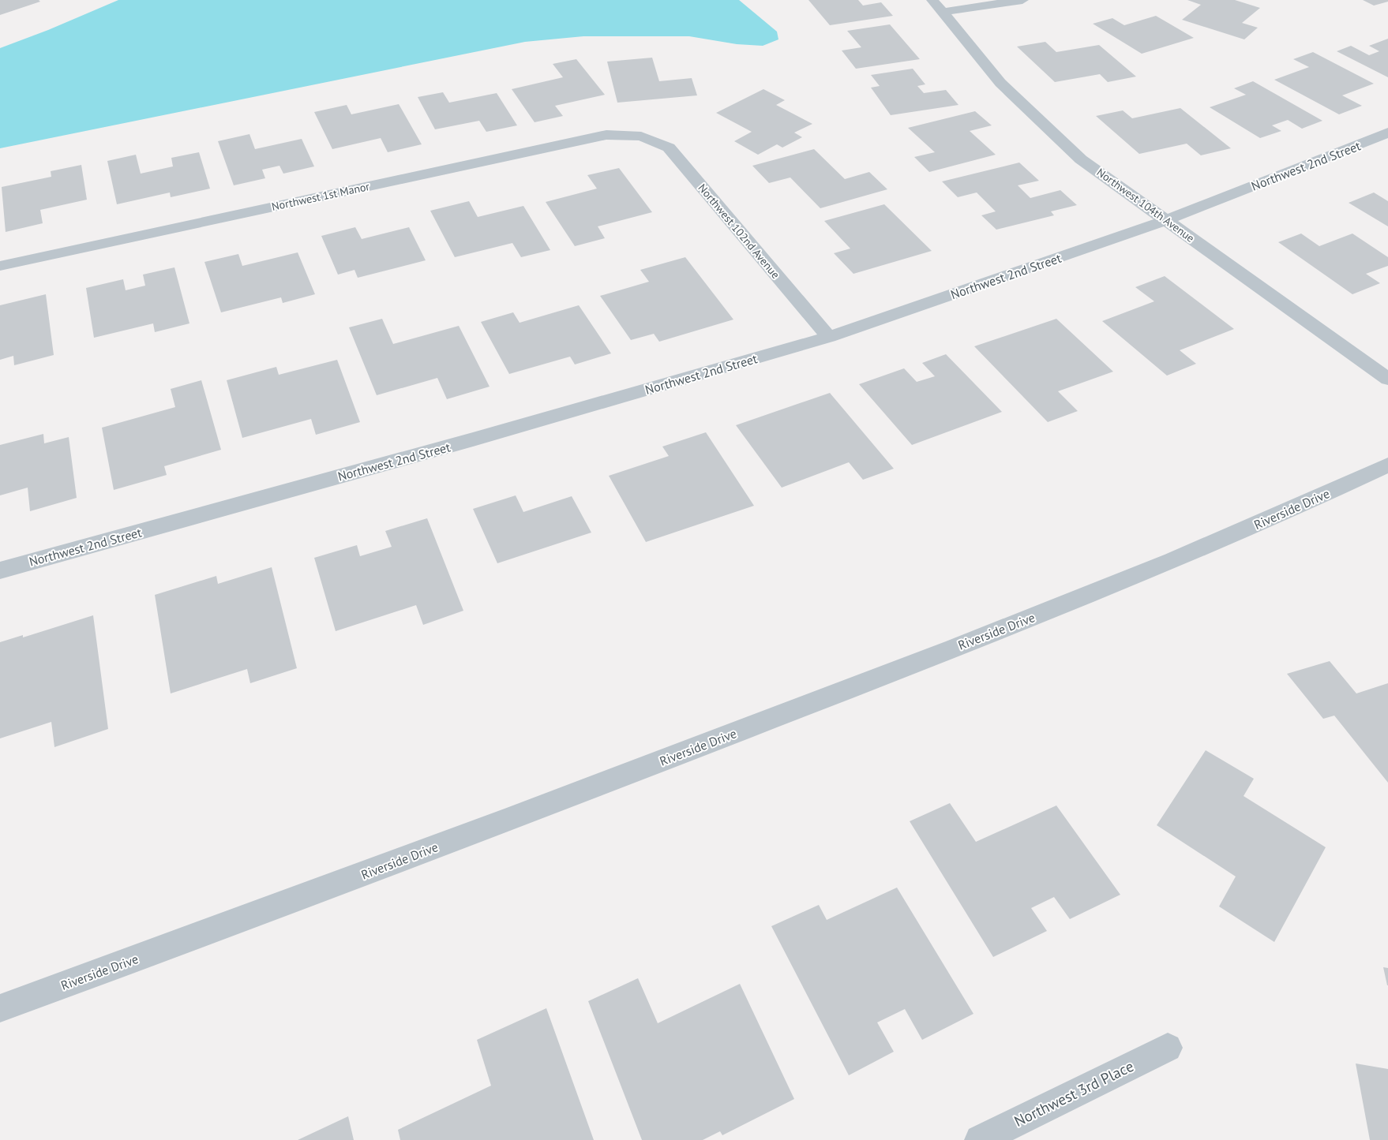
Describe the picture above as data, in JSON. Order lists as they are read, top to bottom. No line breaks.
{"streets":{"street":["Northwest 2nd Street","Northwest 1st Manor","Northwest 104th Avenue","Northwest 102nd Avenue","Riverside Drive","Northwest 3rd Place"]},"crossings":[["Northwest 2nd Street","Northwest 104th Avenue"],["Northwest 2nd Street","Northwest 102nd Avenue"],["Northwest 1st Manor","Northwest 102nd Avenue"]]}
